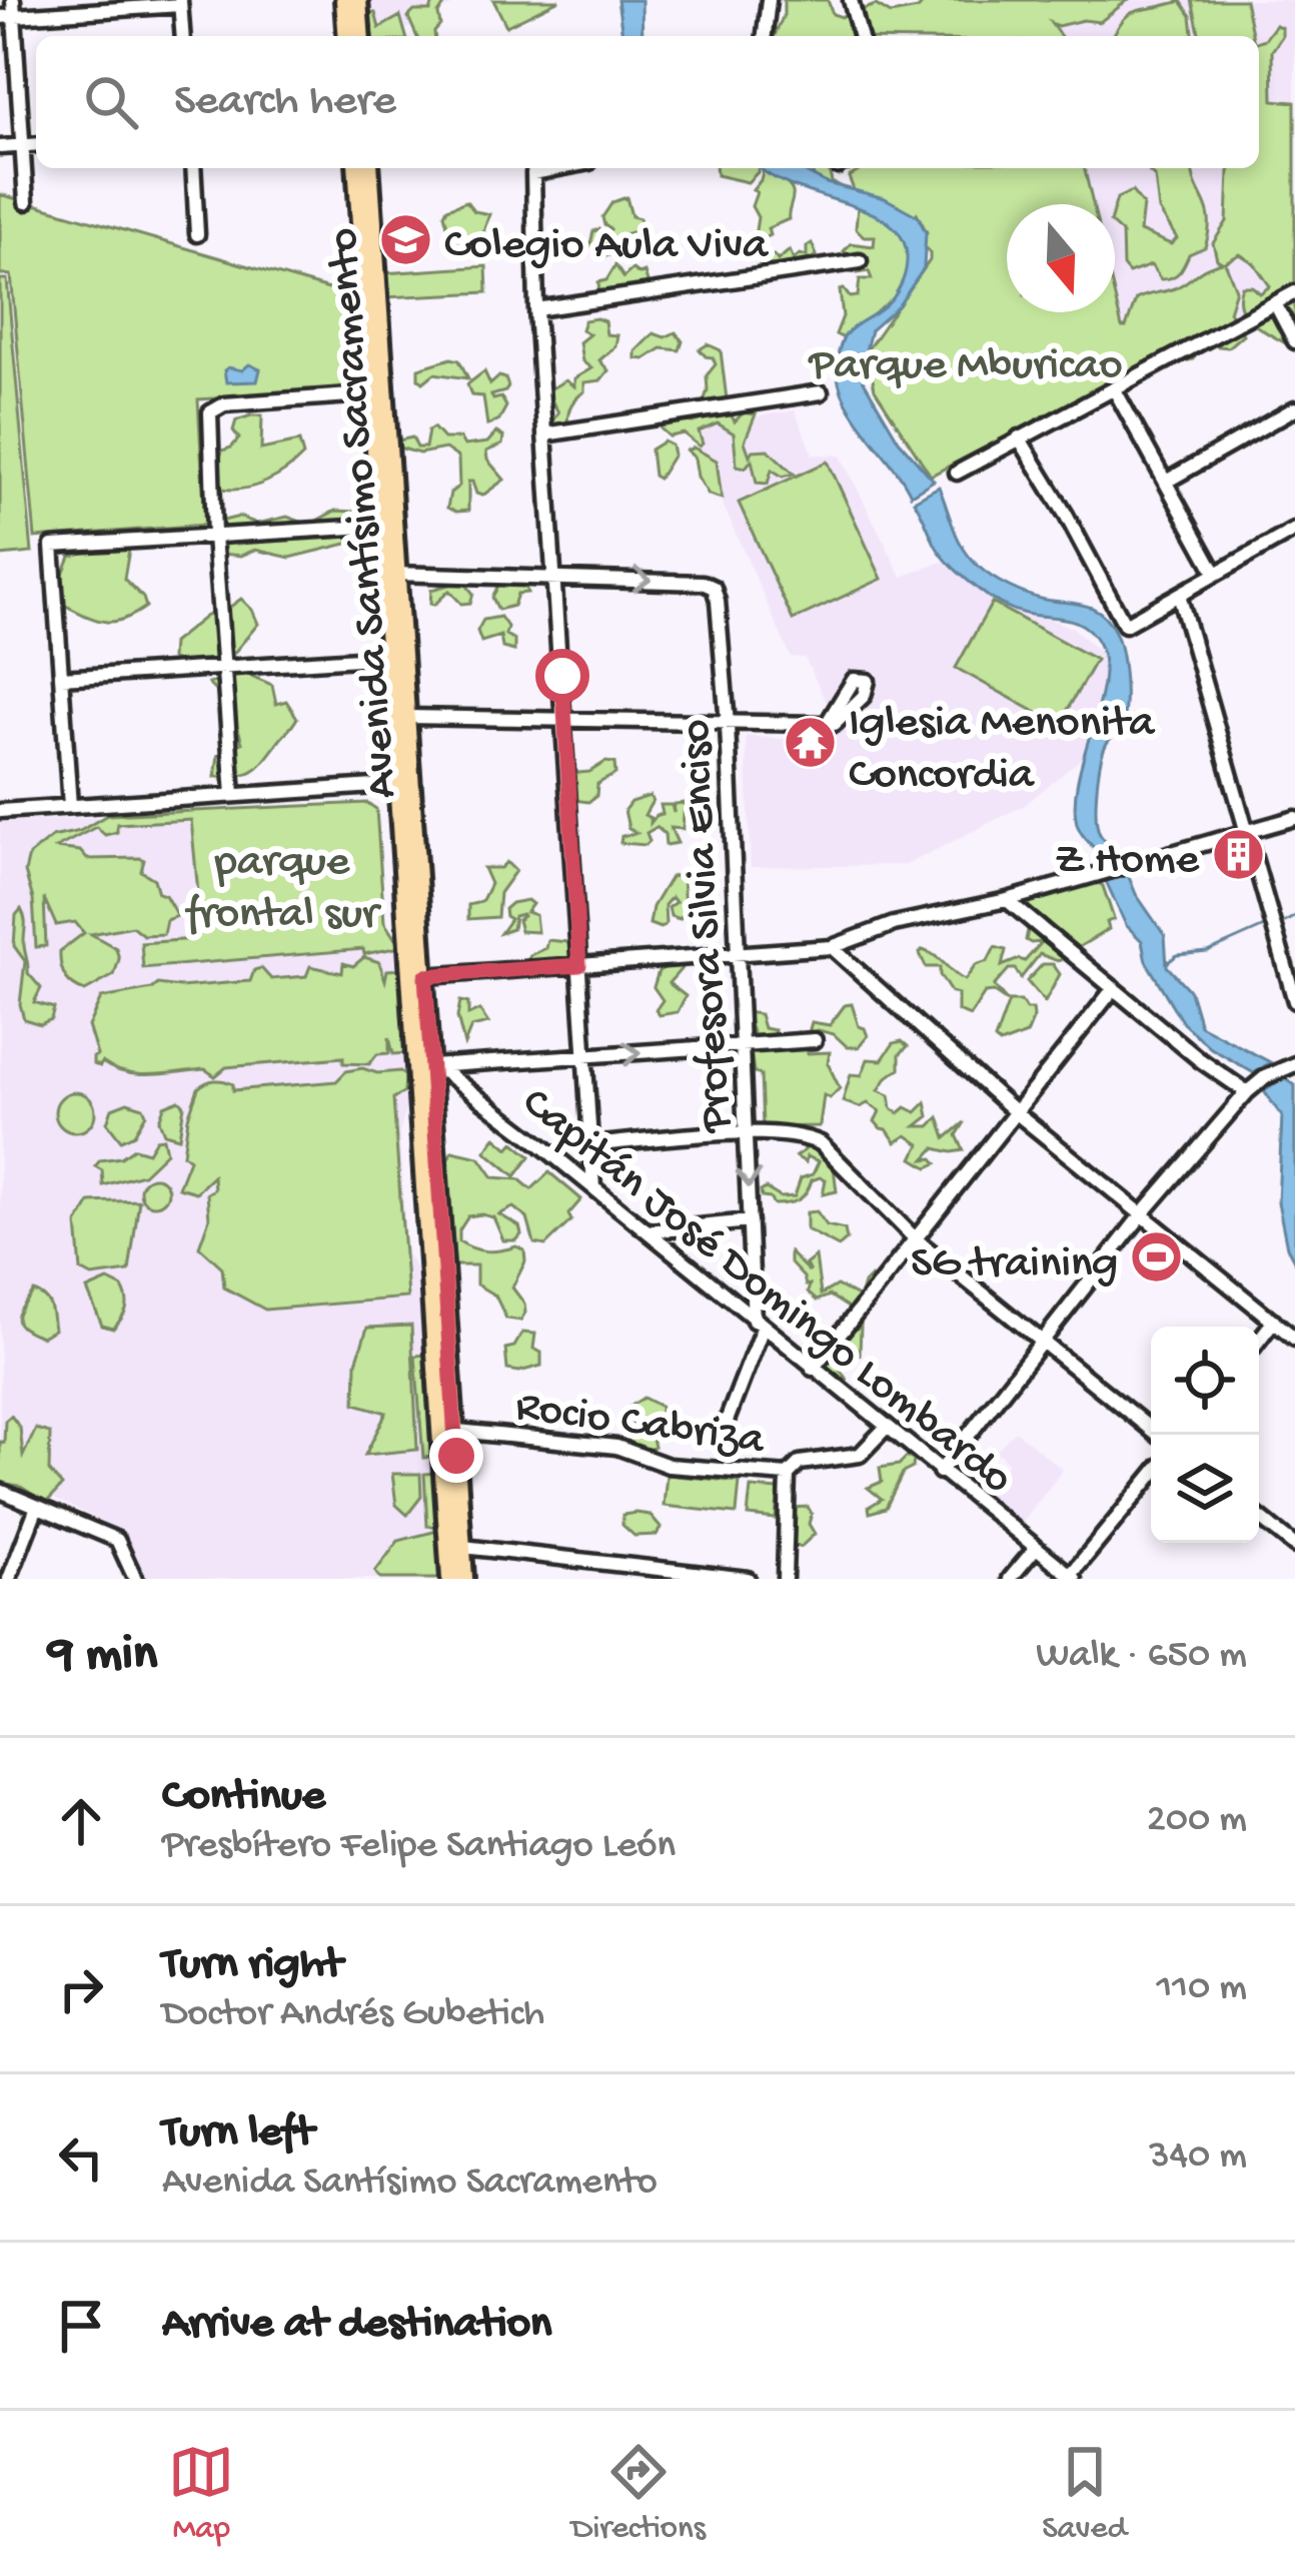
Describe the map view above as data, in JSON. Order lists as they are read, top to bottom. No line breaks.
{"streets":{"main road":["Avenida Santísimo Sacramento"],"street":["Profesora Silvia Enciso","Capitán José Domingo Lombardo","Rocio Cabriza"]},"crossings":[["Avenida Santísimo Sacramento","Capitán José Domingo Lombardo"],["Avenida Santísimo Sacramento","Rocio Cabriza"],["Profesora Silvia Enciso","Capitán José Domingo Lombardo"],["Capitán José Domingo Lombardo","Rocio Cabriza"]],"parks":["Parque Mburicao","parque frontal sur"],"places":{"school or university":["Colegio Aula Viva"],"temple":["Iglesia Menonita Concordia"],"building":["Z Home"],"sports":["SG training"]},"north":"bottom","page":{"search":"Search here","heading":["9 min","Walk · 650 m"],"list":[["Continue","Presbítero Felipe Santiago León","200 m"],["Turn right","Doctor Andrés Gubetich","110 m"],["Turn left","Avenida Santísimo Sacramento","340 m"],"Arrive at destination"],"nav":["Map","Directions","Saved"]}}
